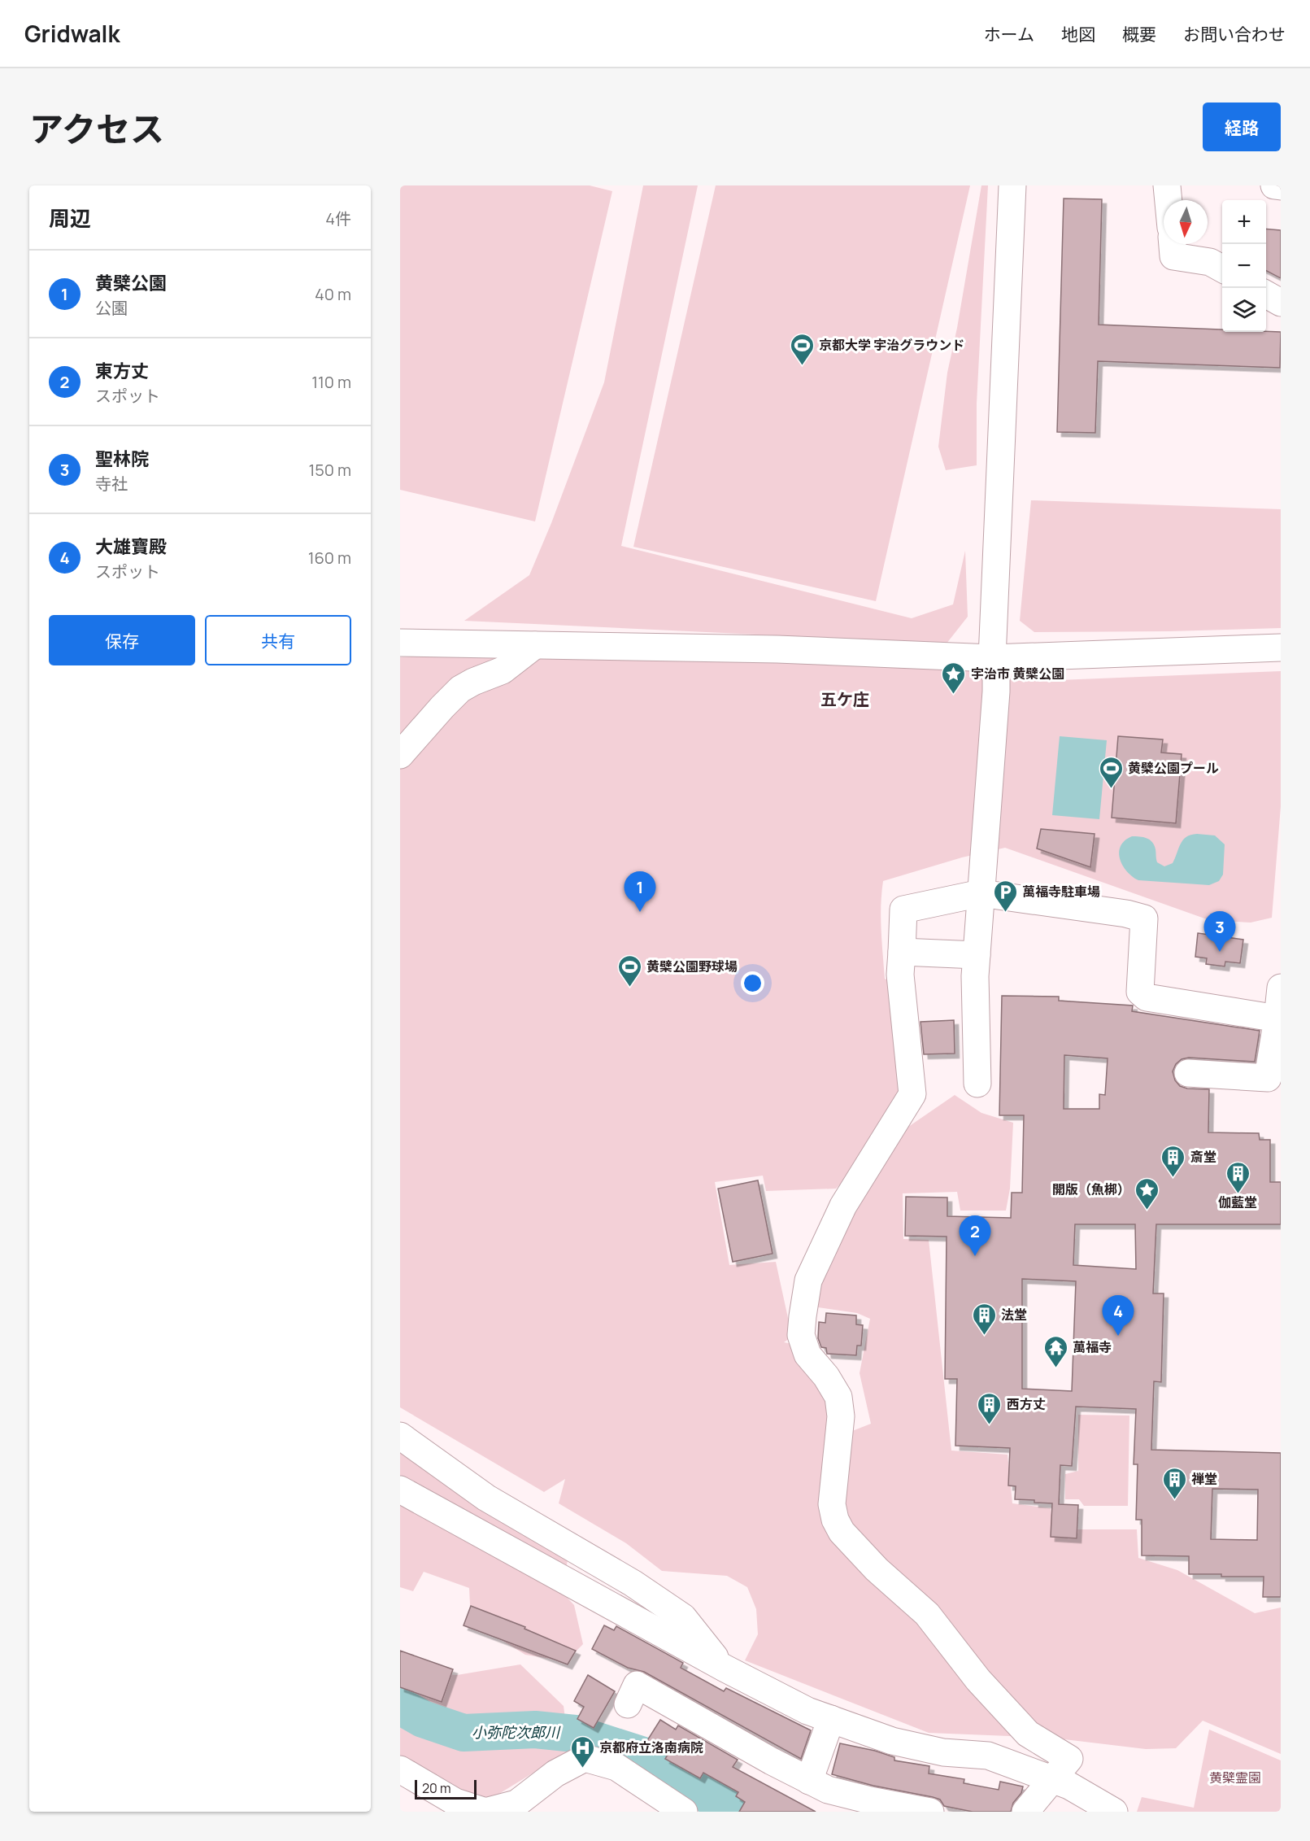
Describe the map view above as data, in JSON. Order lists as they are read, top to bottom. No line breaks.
{"districts":["五ケ庄"],"water":["小弥陀次郎川"],"parks":["黄檗霊園"],"places":{"sports":["京都大学 宇治グラウンド","黄檗公園プール","黄檗公園野球場"],"place":["宇治市 黄檗公園","開版（魚梆）"],"parking":["萬福寺駐車場"],"building":["斎堂","伽藍堂","法堂","西方丈","禅堂"],"temple":["萬福寺"],"hospital":["京都府立洛南病院"]},"scale_bar":"20 m","north":"bottom","page":{"header":"Gridwalk","nav":["ホーム","地図","概要","お問い合わせ"],"title":"アクセス","buttons":["経路",["保存","共有"]],"heading":["周辺","4件"],"map_buttons":["+","−"],"list":[{"mark":"1","name":"黄檗公園","note":"公園","value":"40 m"},{"mark":"2","name":"東方丈","note":"スポット","value":"110 m"},{"mark":"3","name":"聖林院","note":"寺社","value":"150 m"},{"mark":"4","name":"大雄寶殿","note":"スポット","value":"160 m"}],"pins":["1","3","2","4"],"scale":"20 m"}}
